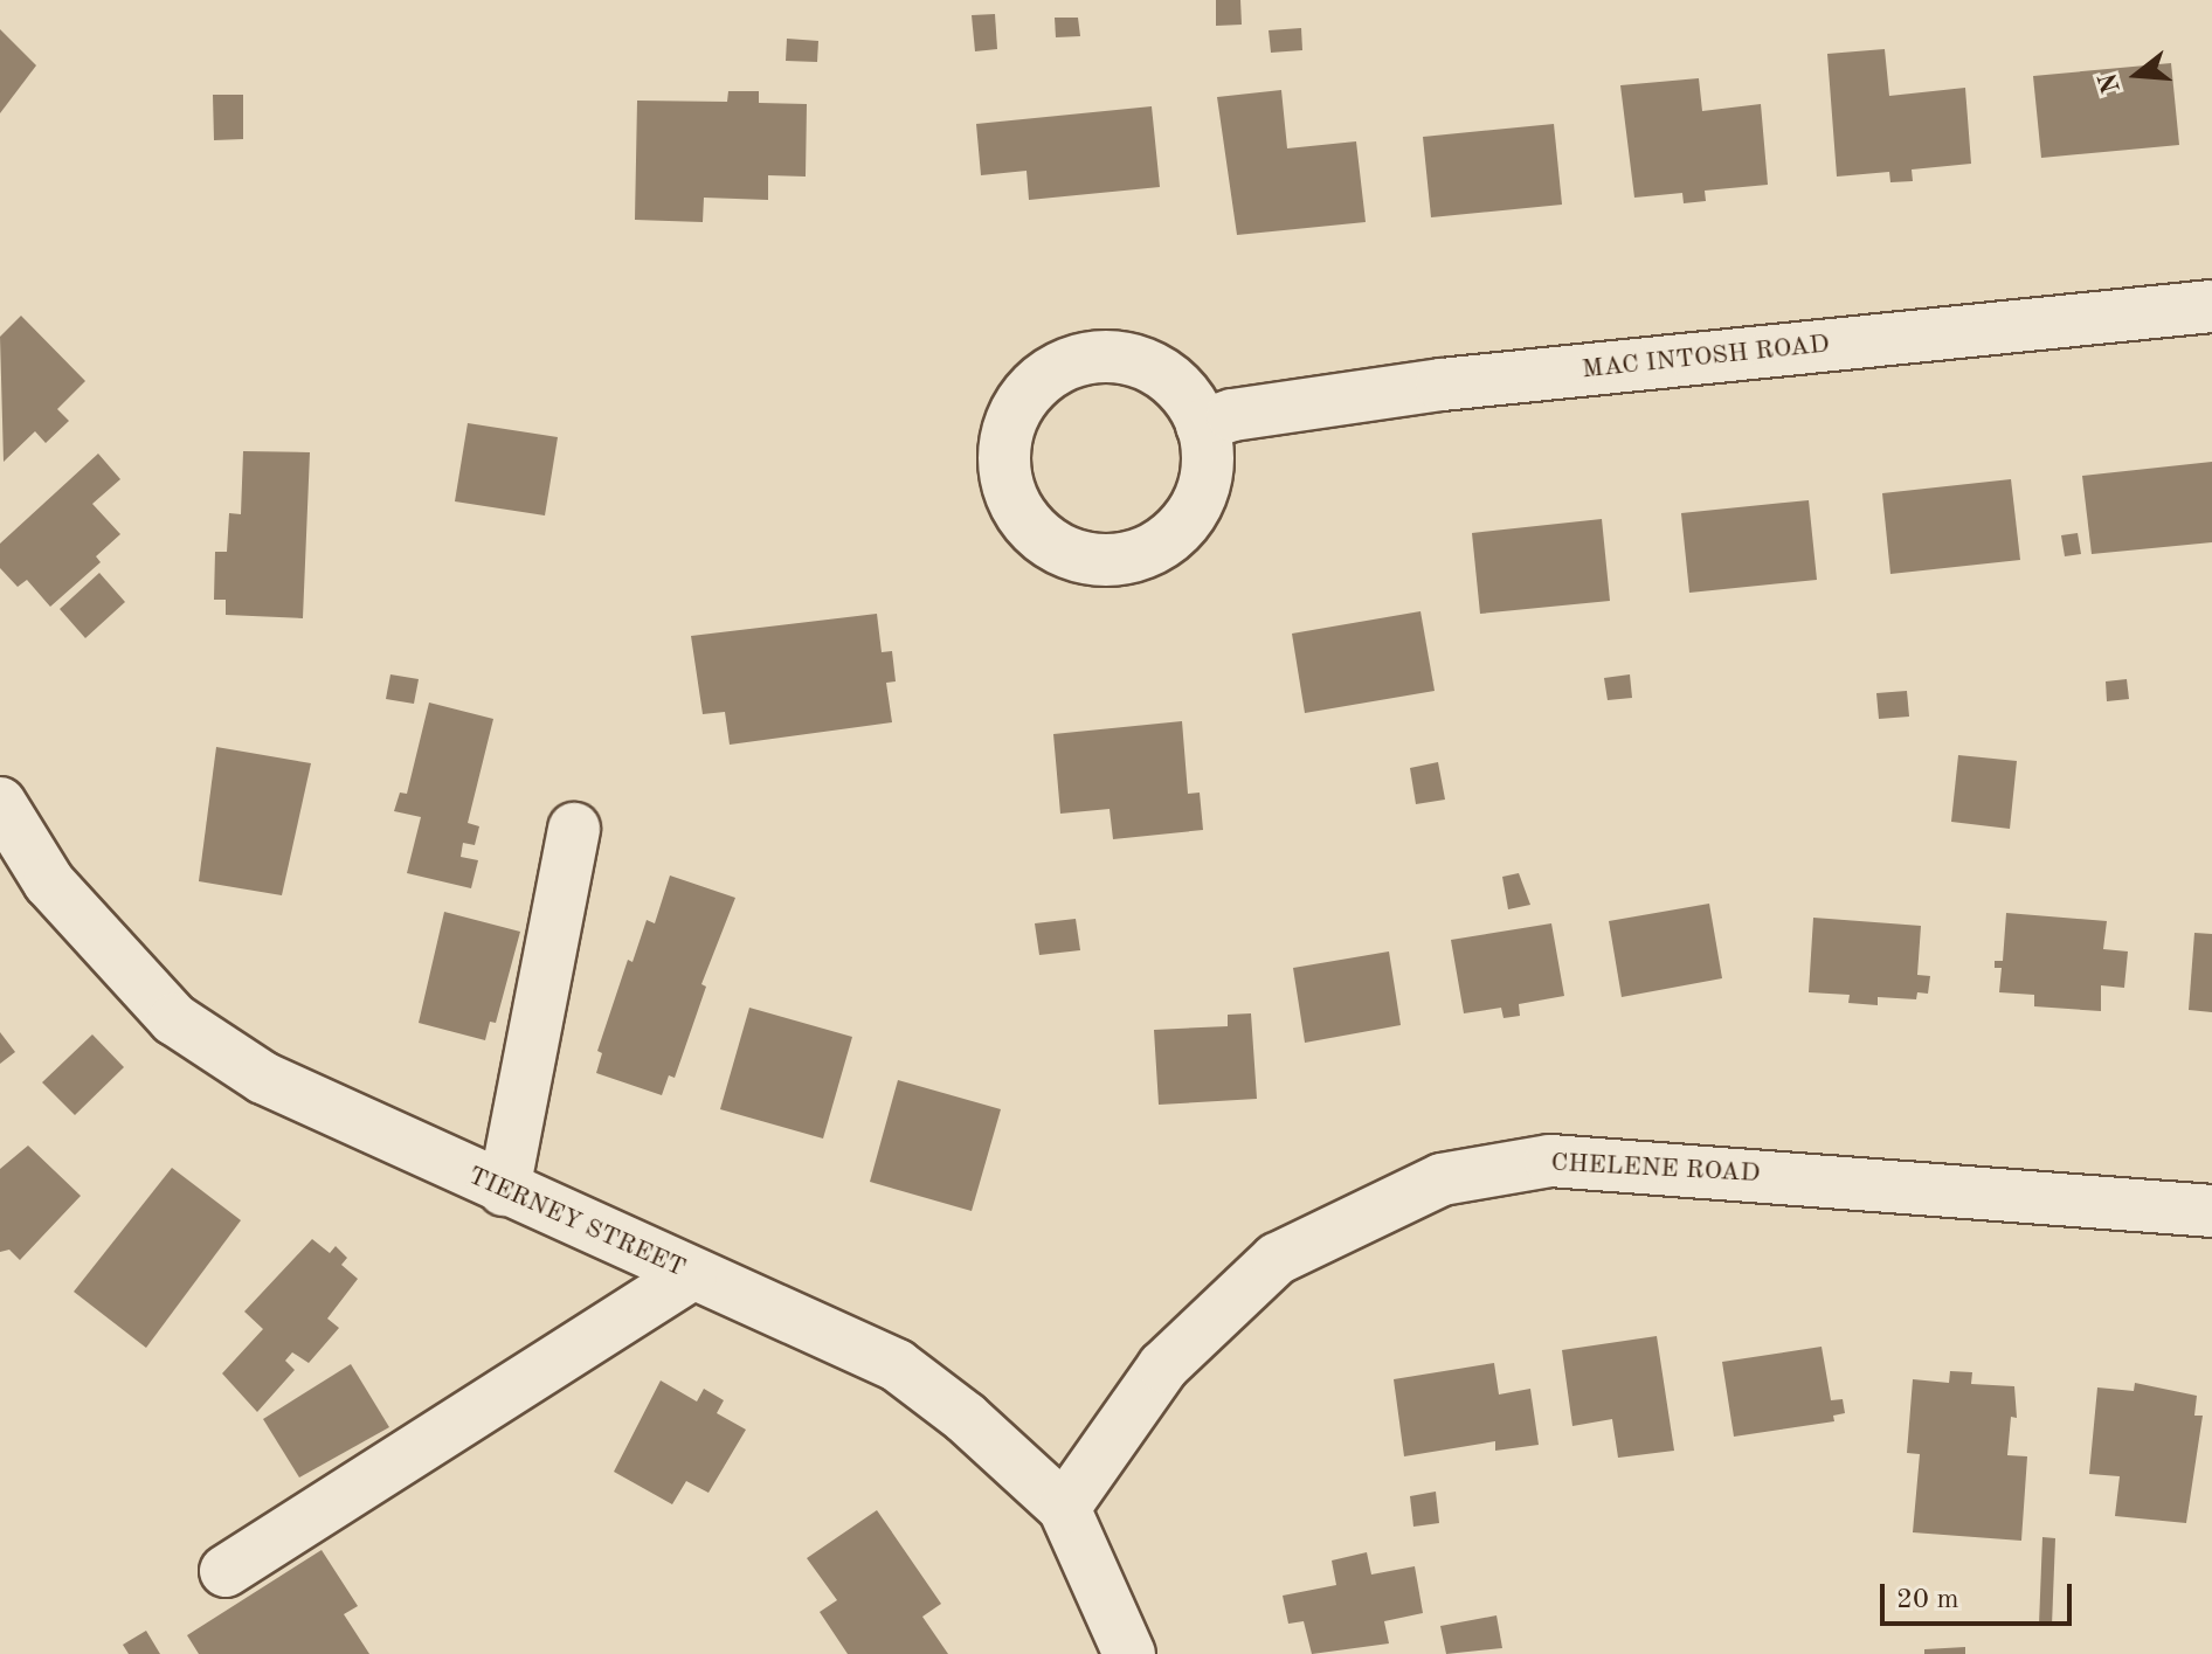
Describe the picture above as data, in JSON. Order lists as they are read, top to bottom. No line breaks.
{"streets":{"street":["MAC INTOSH ROAD","CHELENE ROAD","TIERNEY STREET"]},"crossings":[["CHELENE ROAD","TIERNEY STREET"]],"scale_bar":"20 m","north":"left"}
